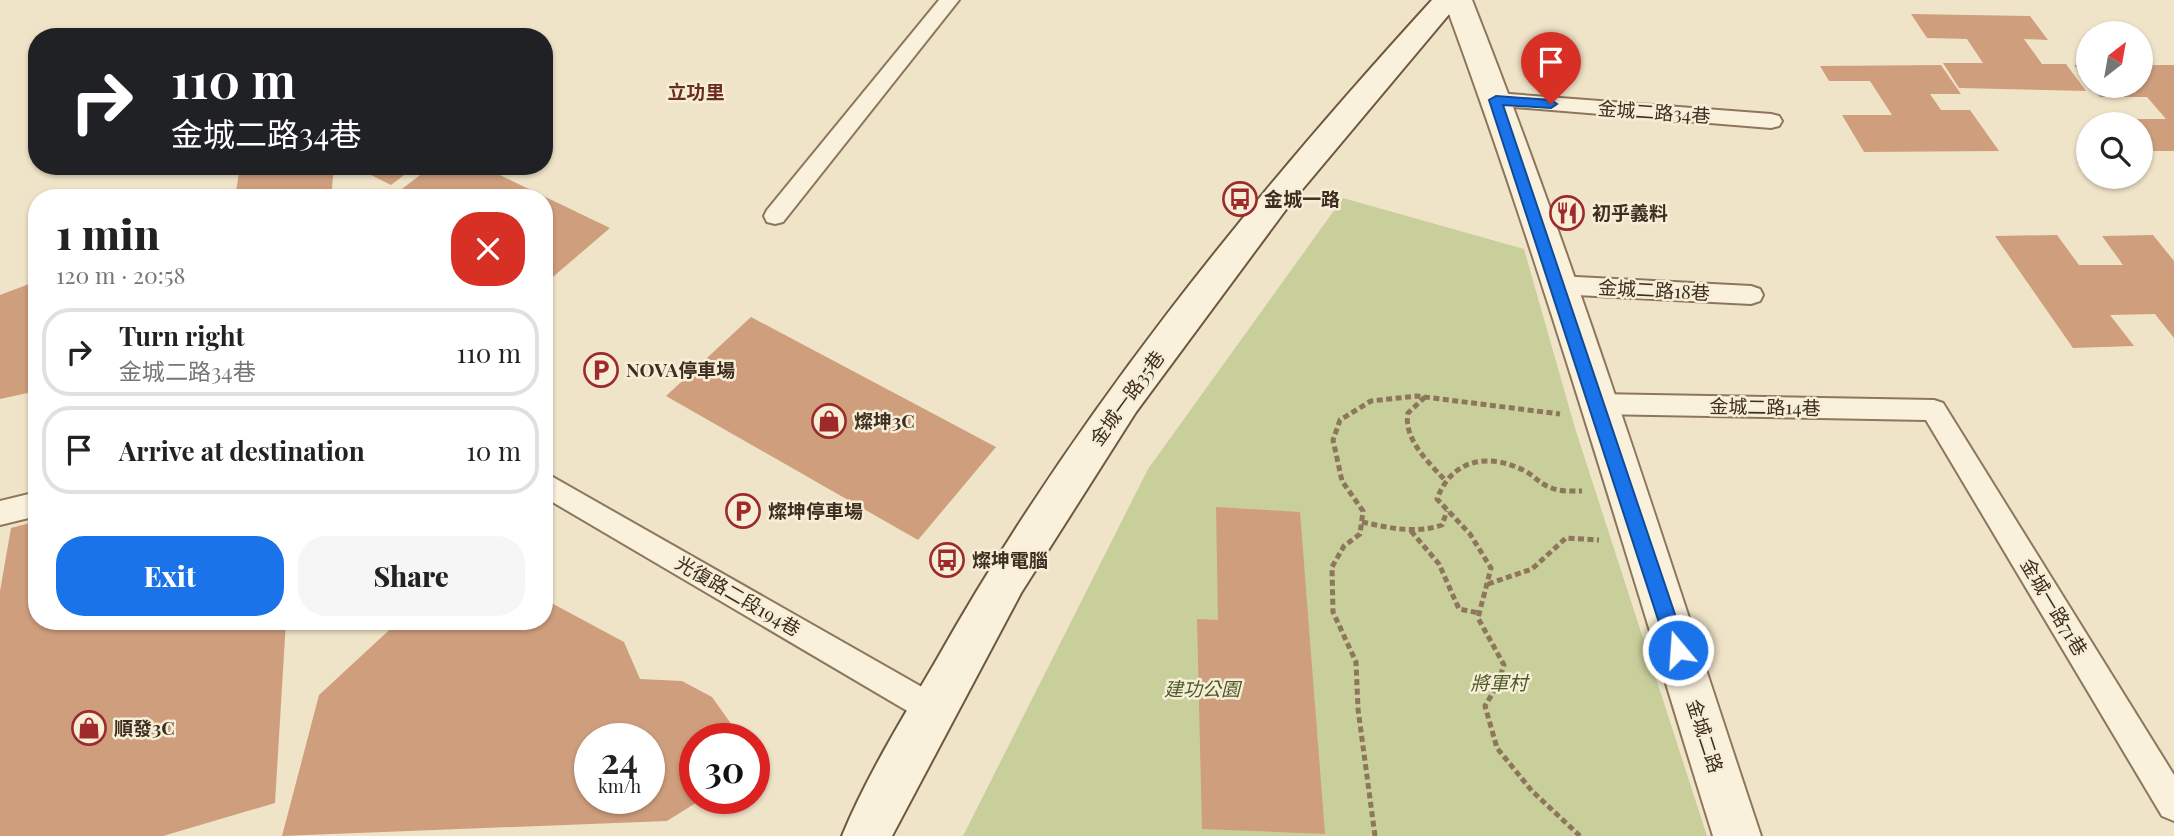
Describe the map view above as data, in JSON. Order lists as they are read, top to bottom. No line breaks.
{"streets":{"street":["金城一路35巷","金城二路"],"lane":["金城二路34巷","金城二路18巷","金城二路14巷","光復路二段194巷","金城一路71巷"]},"crossings":[["金城二路34巷","金城二路"],["金城二路18巷","金城二路"],["金城一路35巷","光復路二段194巷"],["金城二路14巷","金城一路71巷"],["金城二路14巷","金城二路"]],"districts":["立功里"],"parks":["將軍村","建功公園"],"places":{"bus stop":["金城一路","燦坤電腦"],"restaurant":["初乎義料"],"parking":["NOVA停車場","燦坤停車場"],"shop":["燦坤3C","順發3C"]},"north":"top right","page":{"turn":["110 m","金城二路34巷"],"heading":["1 min","120 m · 20:58"],"list":[{"name":"Turn right","note":"金城二路34巷","value":"110 m"},{"name":"Arrive at destination","value":"10 m"}],"buttons":["Exit","Share"],"speed":"24 km/h","limit":"30"}}
